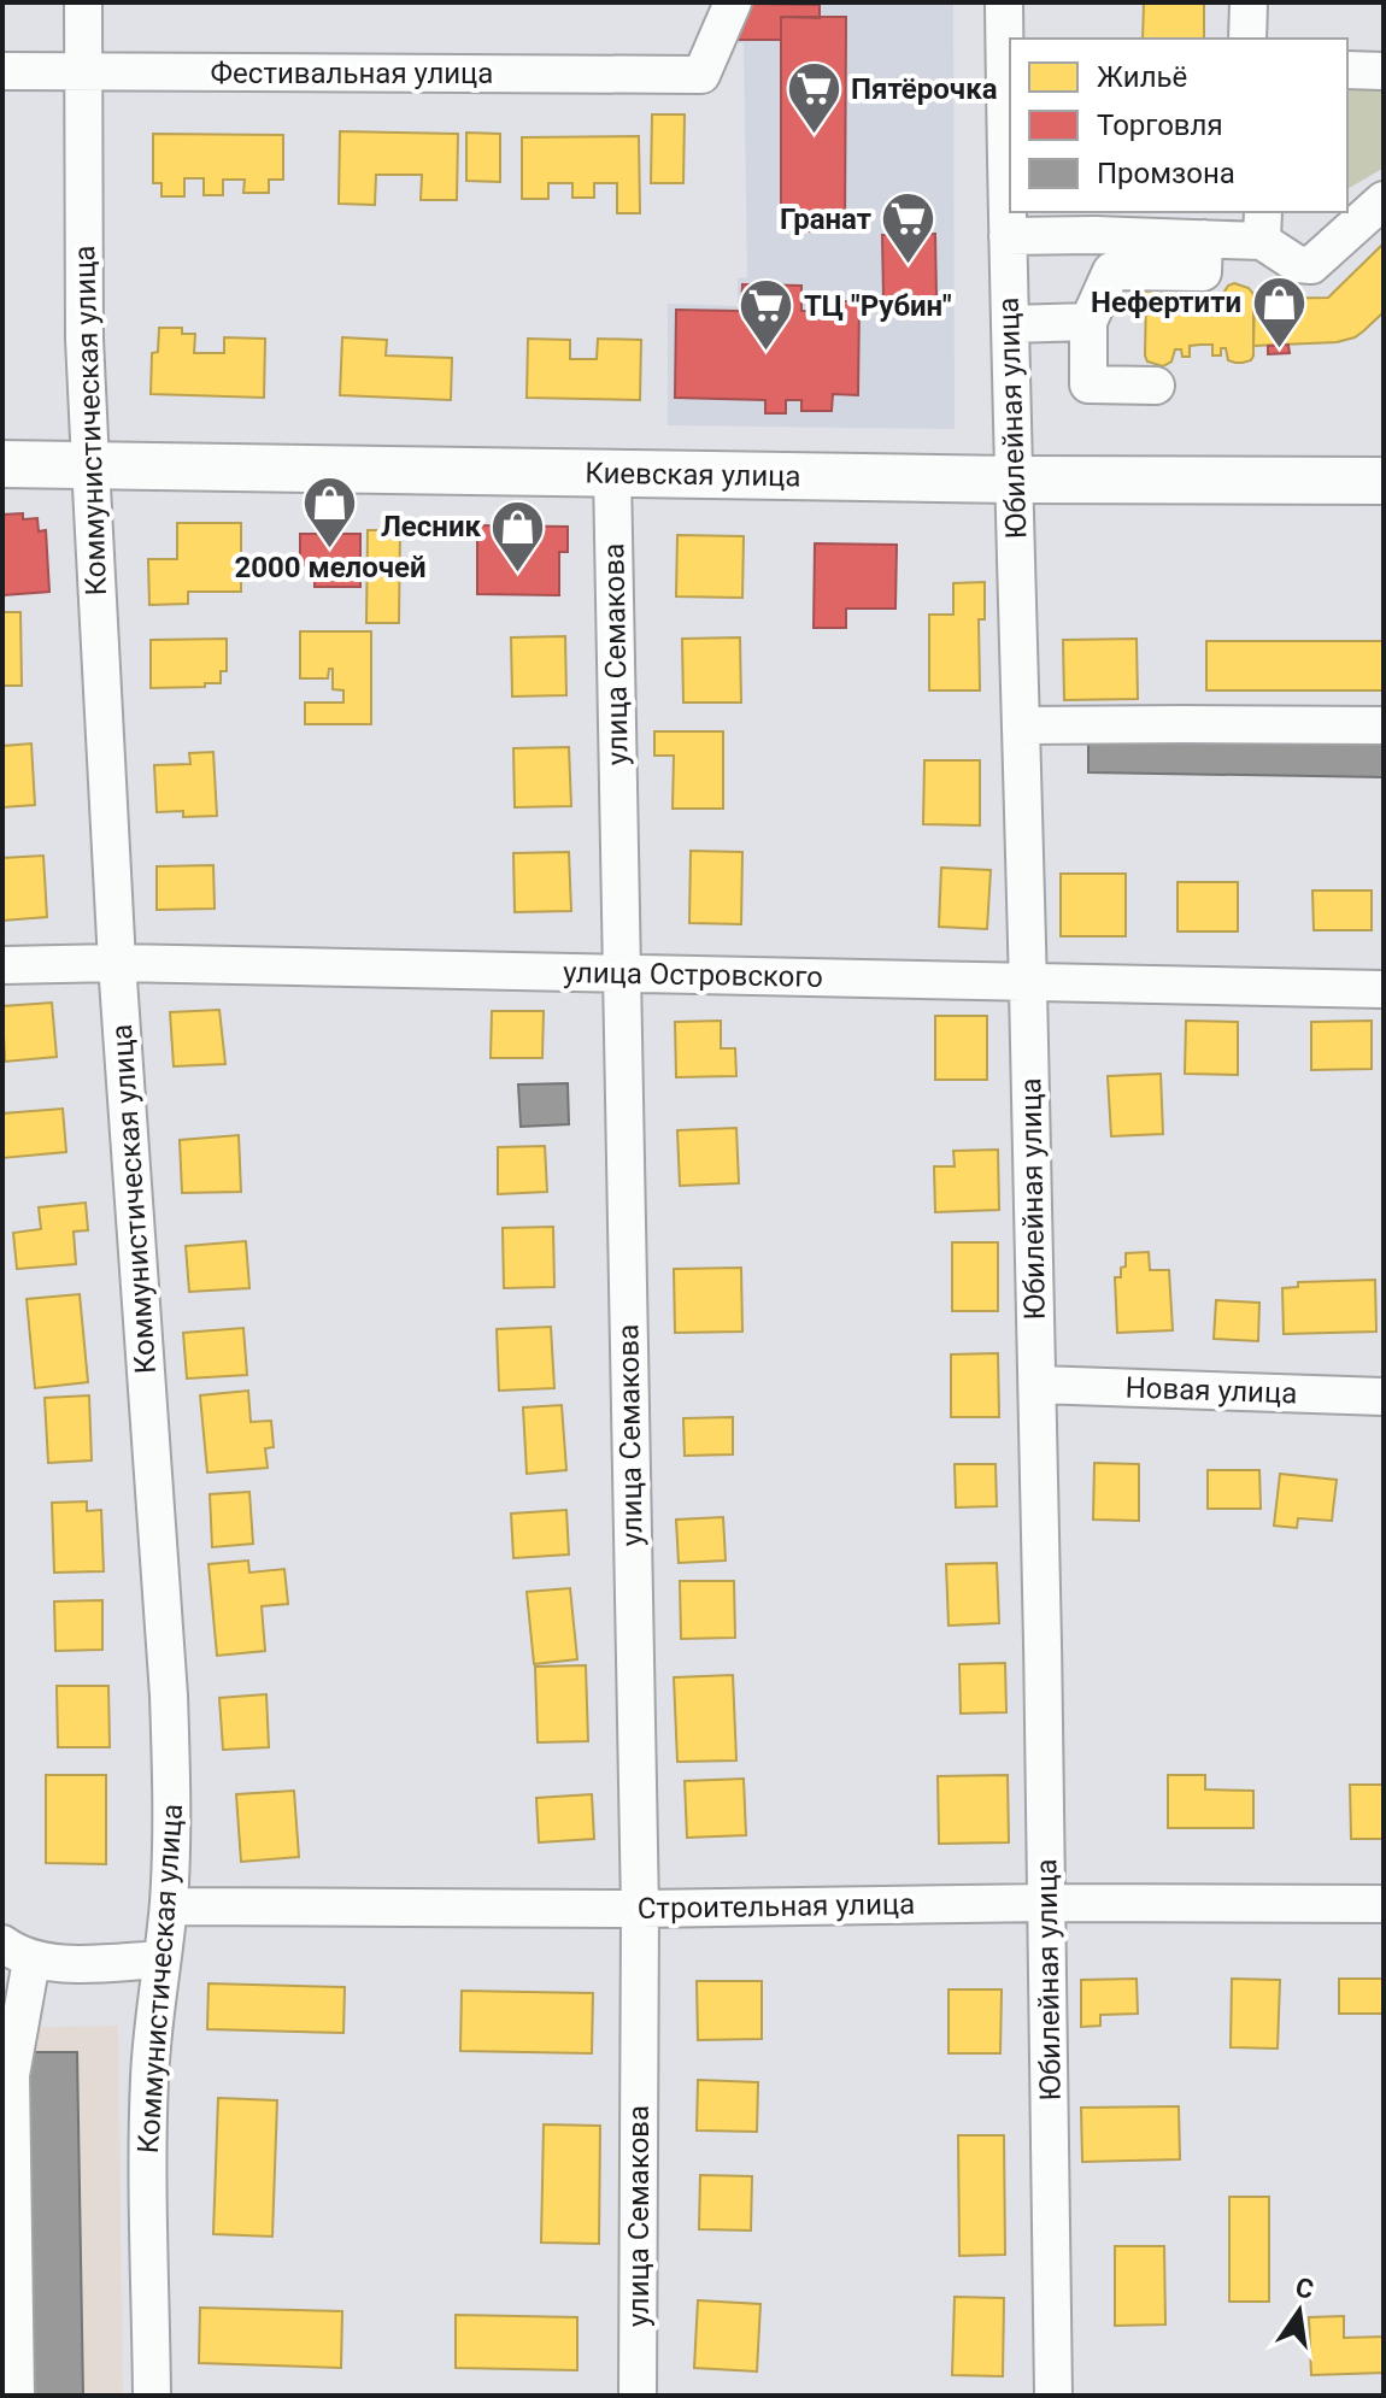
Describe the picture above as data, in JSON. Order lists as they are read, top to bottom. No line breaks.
{"streets":{"main road":["Киевская улица"],"street":["Фестивальная улица","Юбилейная улица","Коммунистическая улица","улица Семакова","улица Островского","Новая улица","Строительная улица"]},"crossings":[["Фестивальная улица","Коммунистическая улица"],["Юбилейная улица","Киевская улица"],["Юбилейная улица","улица Островского"],["Юбилейная улица","Новая улица"],["Юбилейная улица","Строительная улица"],["Коммунистическая улица","Киевская улица"],["Коммунистическая улица","улица Островского"],["Коммунистическая улица","Строительная улица"],["Киевская улица","улица Семакова"],["улица Семакова","улица Островского"],["улица Семакова","Строительная улица"]],"places":{"supermarket":["Пятёрочка","Гранат","ТЦ \"Рубин\""],"shop":["Нефертити","2000 мелочей","Лесник"]},"legend":["Жильё","Торговля","Промзона"],"north":"top"}
